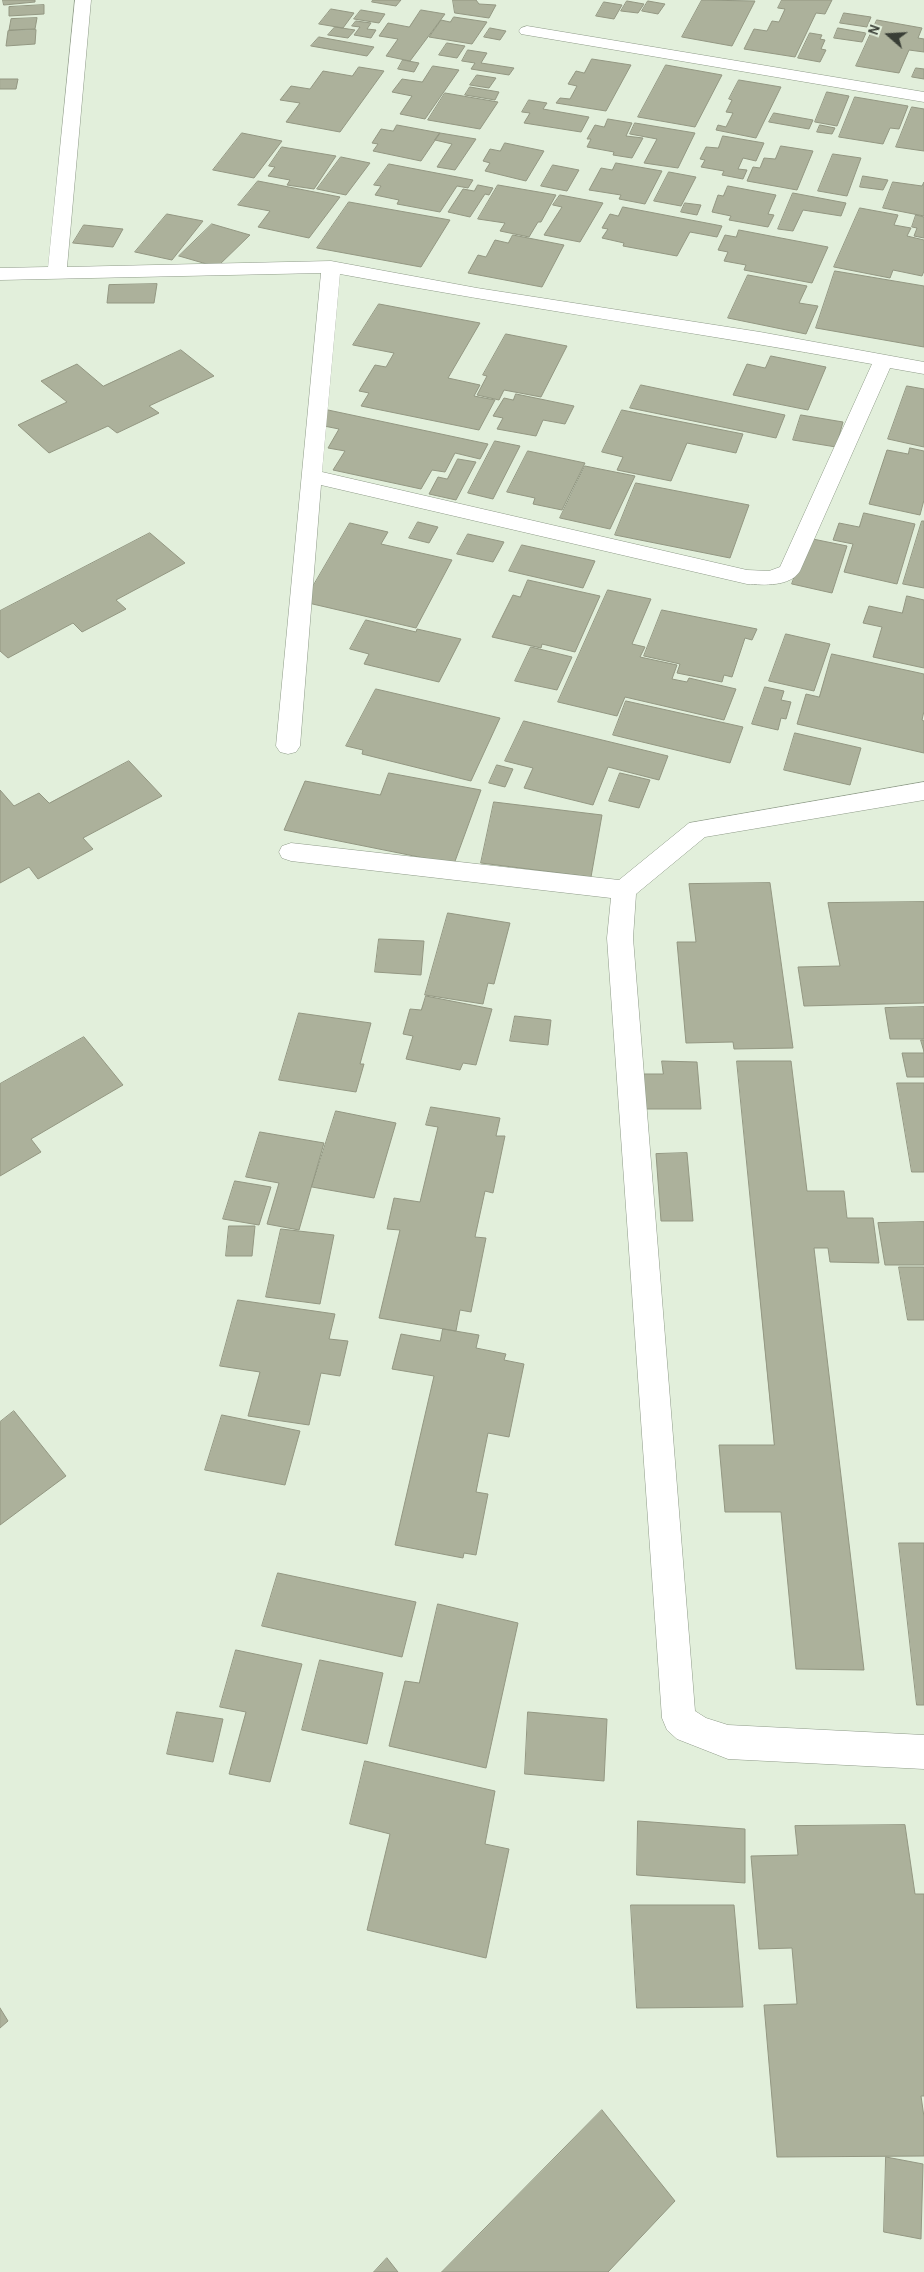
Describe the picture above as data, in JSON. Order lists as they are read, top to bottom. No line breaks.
{"north":"left"}
